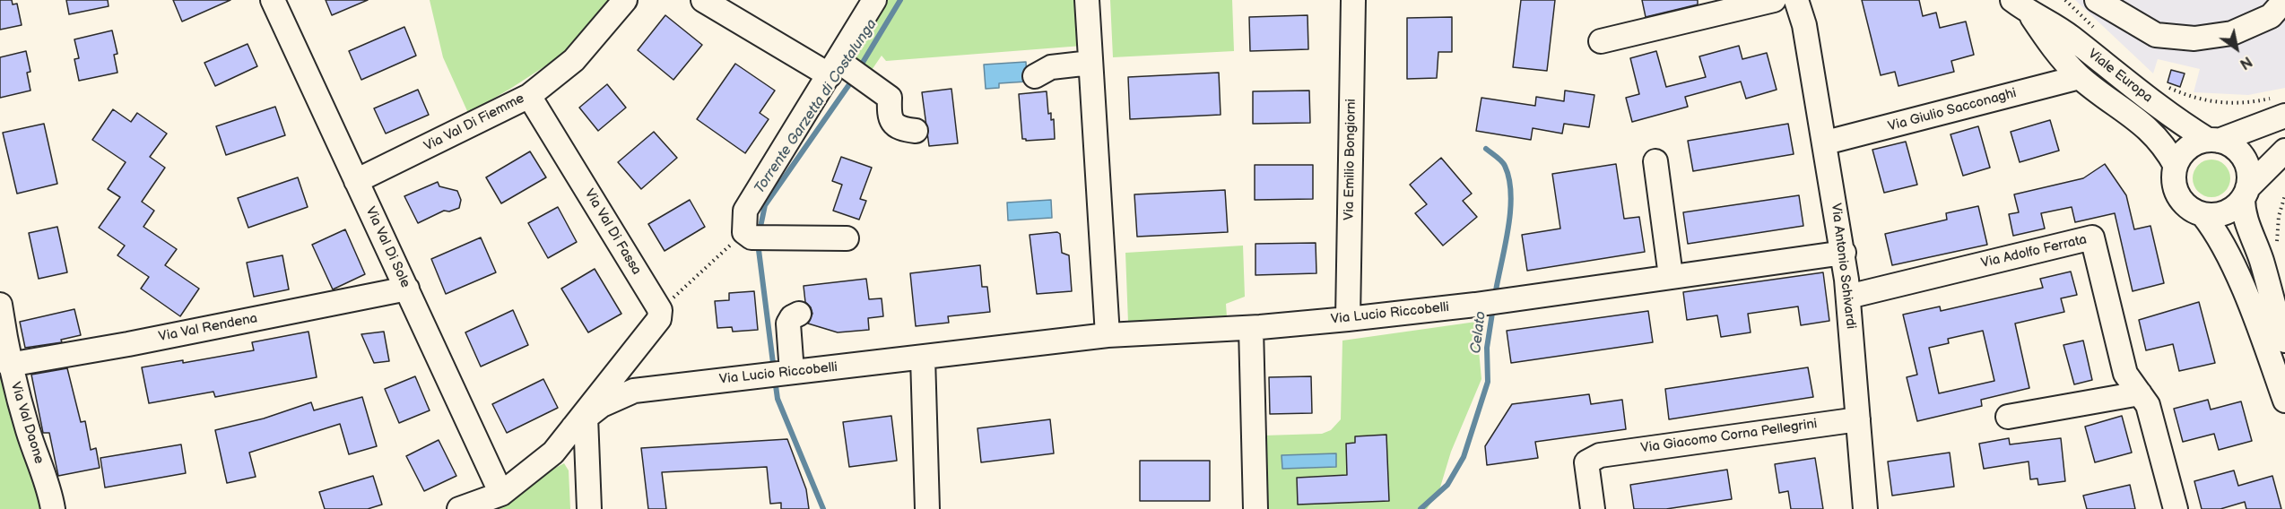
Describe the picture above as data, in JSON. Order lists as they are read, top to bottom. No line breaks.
{"streets":{"street":["Viale Europa","Via Giulio Sacconaghi","Via Val Di Fiemme","Via Emilio Bongiorni","Via Val Di Fassa","Via Val Di Sole","Via Adolfo Ferrata","Via Antonio Schivardi","Via Lucio Riccobelli","Via Val Rendena","Via Val Daone","Via Giacomo Corna Pellegrini"]},"crossings":[["Viale Europa","Via Giulio Sacconaghi"],["Via Giulio Sacconaghi","Via Antonio Schivardi"],["Via Val Di Fiemme","Via Val Di Fassa"],["Via Val Di Fiemme","Via Val Di Sole"],["Via Emilio Bongiorni","Via Lucio Riccobelli"],["Via Val Di Fassa","Via Val Di Sole"],["Via Val Di Fassa","Via Lucio Riccobelli"],["Via Val Di Sole","Via Val Rendena"],["Via Adolfo Ferrata","Via Antonio Schivardi"],["Via Antonio Schivardi","Via Lucio Riccobelli"],["Via Antonio Schivardi","Via Giacomo Corna Pellegrini"],["Via Val Rendena","Via Val Daone"]],"water":["Torrente Garzetta di Costalunga","Celato"],"north":"bottom right"}
